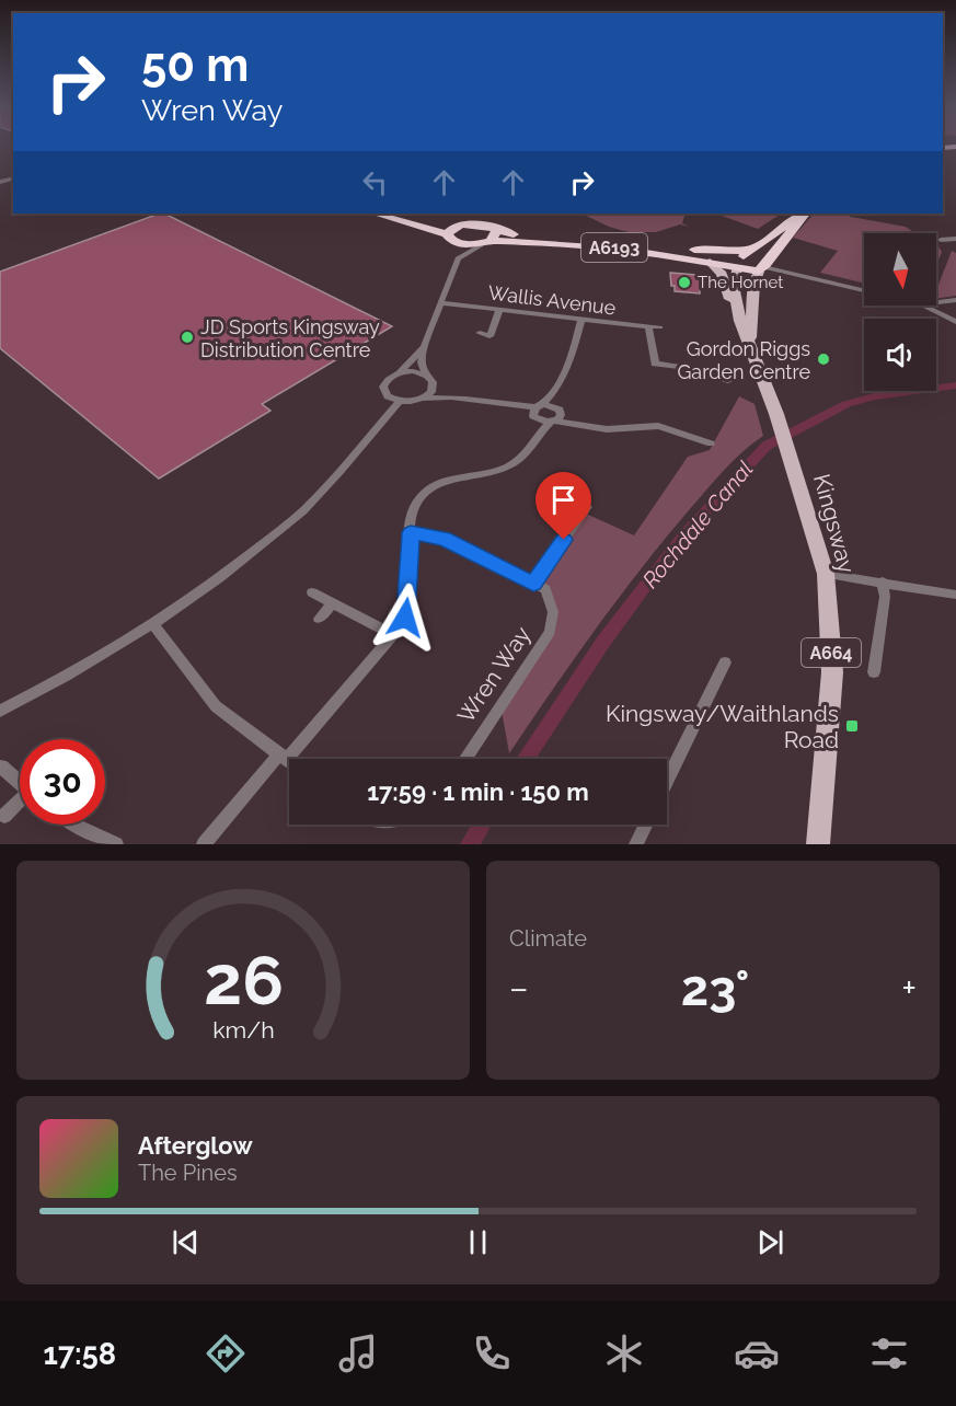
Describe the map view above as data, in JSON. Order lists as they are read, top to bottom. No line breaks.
{"streets":{"highway":["A6193","Kingsway","A664"],"street":["Wallis Avenue","Wren Way"]},"crossings":[["A6193","Kingsway"],["A6193","A664"],["Kingsway","A664"]],"water":["Rochdale Canal"],"places":{"other":["The Hornet","JD Sports Kingsway Distribution Centre","Gordon Riggs Garden Centre"],"transit":["Kingsway/Waithlands Road"]},"north":"bottom","page":{"turn":["50 m","Wren Way"],"limit":"30","trip":"17:59 · 1 min · 150 m","tile":"Climate","heat":["−","23°","+"],"song":["Afterglow","The Pines"],"tabs":"17:58","gauge":["26","km/h"]}}
